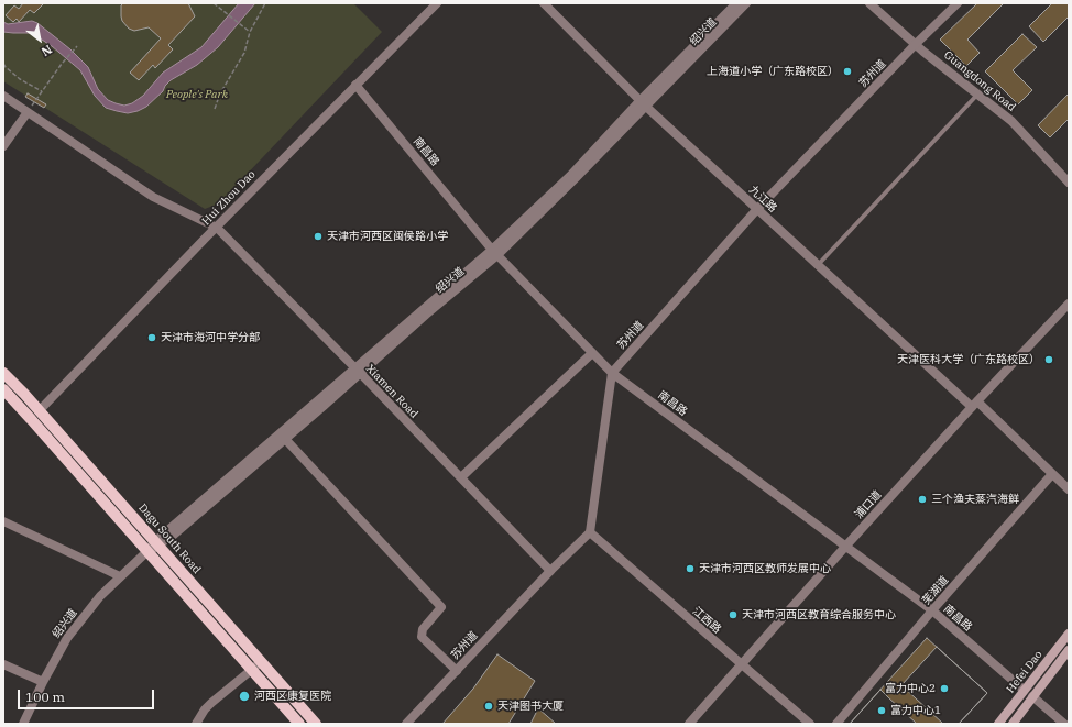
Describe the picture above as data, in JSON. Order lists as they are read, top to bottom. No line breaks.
{"streets":{"main road":["Dagu South Road","Hefei Dao"],"street":["绍兴道","苏州道","Guangdong Road","南昌路","Hui Zhou Dao","九江路","Xiamen Road","浦口道","芜湖道","江西路"]},"crossings":[["绍兴道","南昌路"],["绍兴道","九江路"],["绍兴道","Xiamen Road"],["绍兴道","Dagu South Road"],["苏州道","Guangdong Road"],["苏州道","南昌路"],["苏州道","九江路"],["苏州道","Xiamen Road"],["苏州道","江西路"],["南昌路","Hui Zhou Dao"],["南昌路","浦口道"],["南昌路","芜湖道"],["南昌路","Hefei Dao"],["Hui Zhou Dao","Xiamen Road"],["Hui Zhou Dao","Dagu South Road"],["九江路","浦口道"],["九江路","芜湖道"],["浦口道","江西路"]],"parks":["People's Park"],"places":["上海道小学（广东路校区）","天津市河西区闽侯路小学","天津市海河中学分部","天津医科大学（广东路校区）","三个渔夫蒸汽海鲜","天津市河西区教师发展中心","天津市河西区教育综合服务中心","富力中心2","河西区康复医院","天津图书大厦","富力中心1"],"scale_bar":"100 m","north":"bottom right"}
